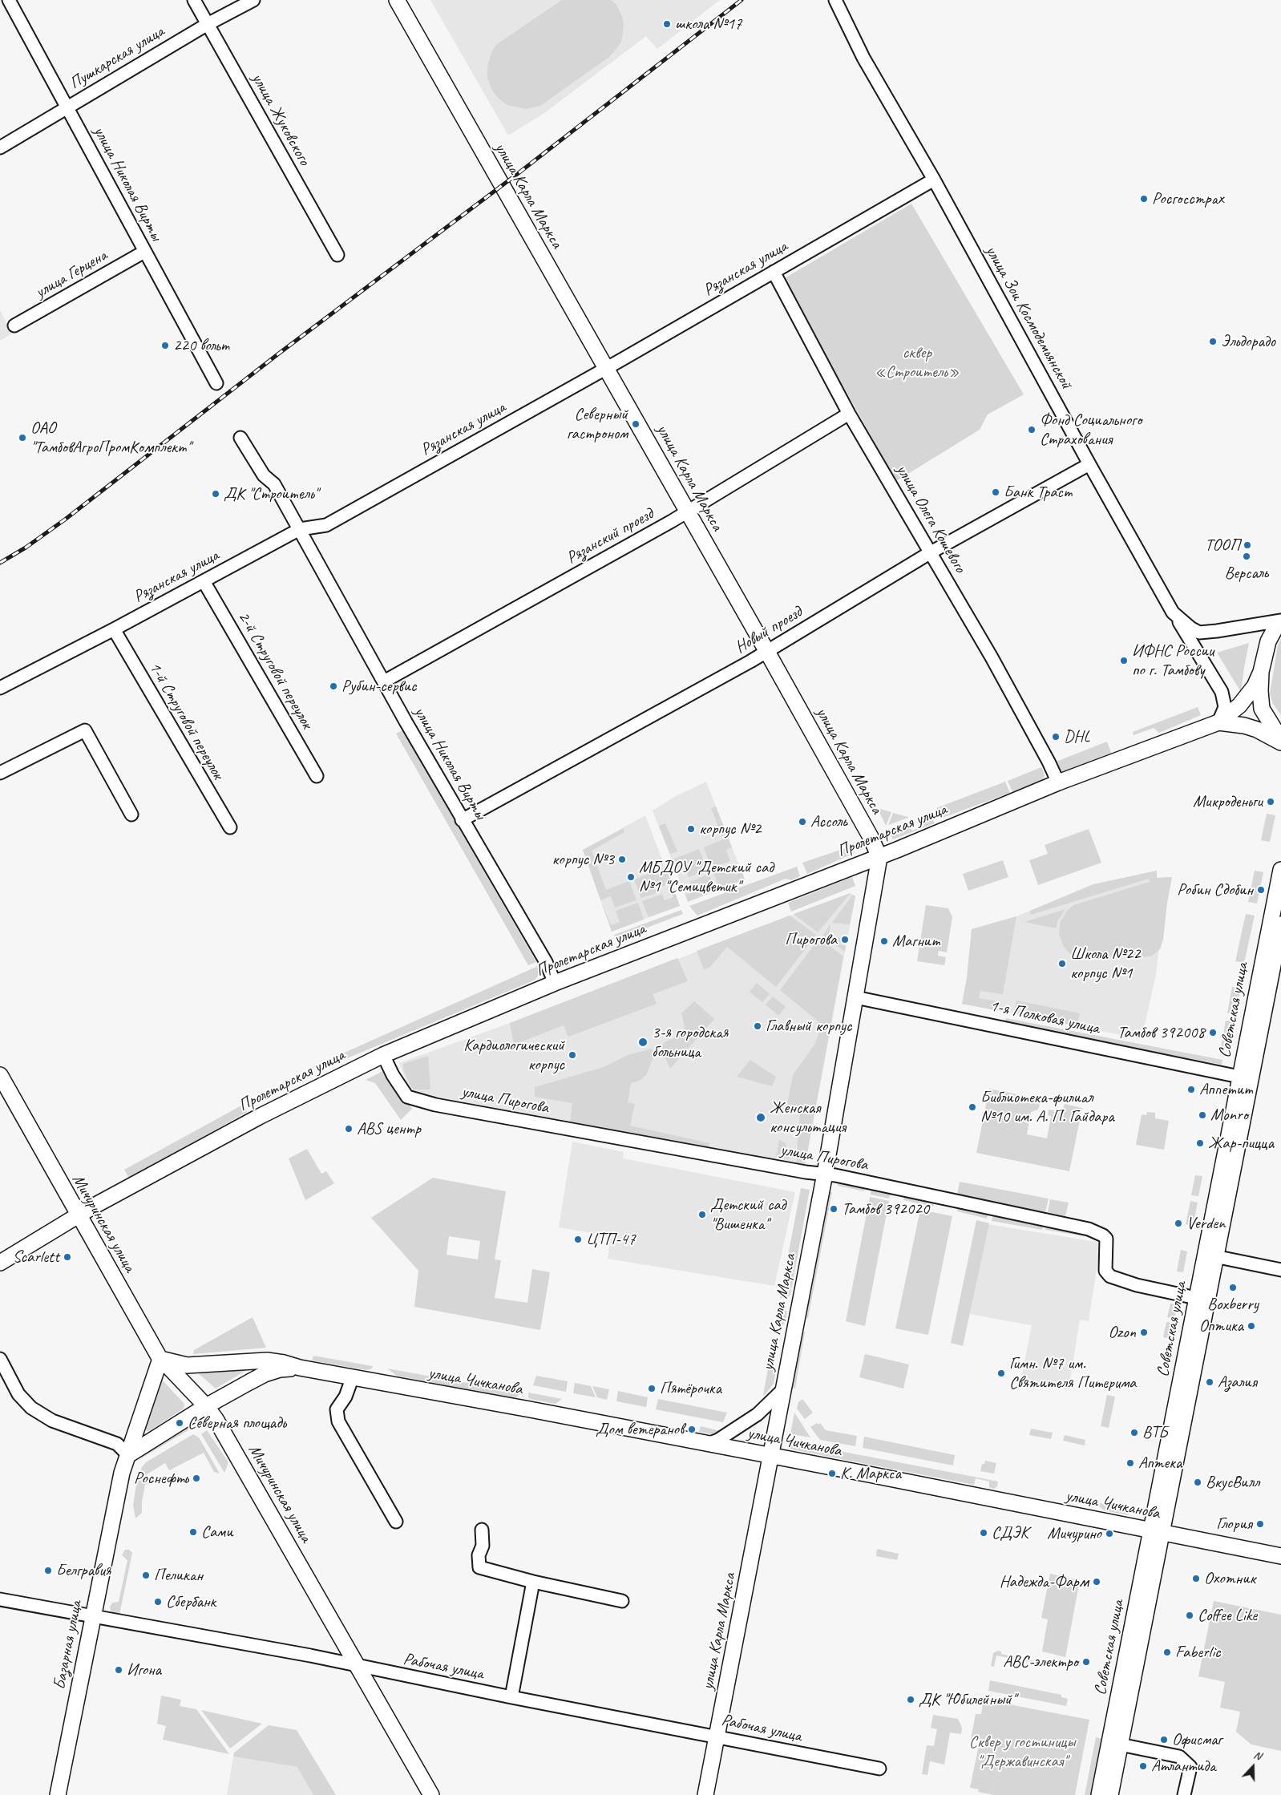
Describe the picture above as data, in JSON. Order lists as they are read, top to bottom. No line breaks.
{"streets":{"main road":["улица Карла Маркса","Пролетарская улица","Советская улица","Мичуринская улица","улица Чичканова","Базарная улица"],"street":["Пушкарская улица","улица Жуковского","улица Николая Вирты","Рязанская улица","улица Герцена","улица Зои Космодемьянской","улица Олега Кошевого","Рязанский проезд","Новый проезд","2-й Струговой переулок","1-й Струговой переулок","1-я Полковая улица","улица Пирогова","Рабочая улица"]},"crossings":[["Пушкарская улица","улица Жуковского"],["Пушкарская улица","улица Николая Вирты"],["улица Николая Вирты","Рязанская улица"],["улица Николая Вирты","улица Герцена"],["улица Николая Вирты","Рязанский проезд"],["улица Николая Вирты","Новый проезд"],["улица Николая Вирты","Пролетарская улица"],["улица Карла Маркса","Рязанская улица"],["улица Карла Маркса","Рязанский проезд"],["улица Карла Маркса","Новый проезд"],["улица Карла Маркса","Пролетарская улица"],["улица Карла Маркса","1-я Полковая улица"],["улица Карла Маркса","улица Пирогова"],["улица Карла Маркса","улица Чичканова"],["улица Карла Маркса","Рабочая улица"],["Рязанская улица","улица Зои Космодемьянской"],["Рязанская улица","улица Олега Кошевого"],["Рязанская улица","2-й Струговой переулок"],["Рязанская улица","1-й Струговой переулок"],["улица Зои Космодемьянской","Новый проезд"],["улица Олега Кошевого","Рязанский проезд"],["улица Олега Кошевого","Новый проезд"],["улица Олега Кошевого","Пролетарская улица"],["Пролетарская улица","улица Пирогова"],["Пролетарская улица","Мичуринская улица"],["Советская улица","1-я Полковая улица"],["Советская улица","улица Пирогова"],["Советская улица","улица Чичканова"],["Мичуринская улица","Базарная улица"],["Мичуринская улица","Рабочая улица"],["Базарная улица","Рабочая улица"]],"parks":["сквер «Строитель»","Сквер у гостиницы \"Державинская\""],"places":["школа №17","Росгосстрах","Эльдорадо","220 вольт","Северный гастроном","Фонд Социального Страхования","ОАО \"ТамбовАгроПромКомплект\"","Банк Траст","ДК \"Строитель\"","ТООП","Версаль","ИФНС России по г. Тамбову","Рубин-сервис","DHL","Микроденьги","Ассоль","корпус №2","корпус №3","МБДОУ \"Детский сад №1 \"Семицветик\"","Робин Сдобин","Пирогова","Магнит","Школа №22 корпус №1","Главный корпус","Тамбов 392008","3-я городская больница","Кардиологический корпус","Аппетит","Библиотека-филиал №10 им. А. П. Гайдара","Monro","Женская консультация","ABS центр","Жар-пицца","Тамбов 392020","Детский сад \"Вишенка\"","Verden","ЦТП-47","Scarlett","Boxberry","Оптика","Ozon","Гимн. №7 им. Святителя Питерима","Азалия","Пятёрочка","Северная площадь","Дом ветеранов","ВТБ","Аптека","К. Маркса","Роснефть","ВкусВилл","Глория","Сами","СДЭК","Мичурино","Белгравия","Пеликан","Охотник","Надежда-Фарм","Сбербанк","Coffee Like","Faberlic","АВС-электро","Игона","ДК \"Юбилейный\"","Офисмаг","Атлантида"],"north":"top"}
